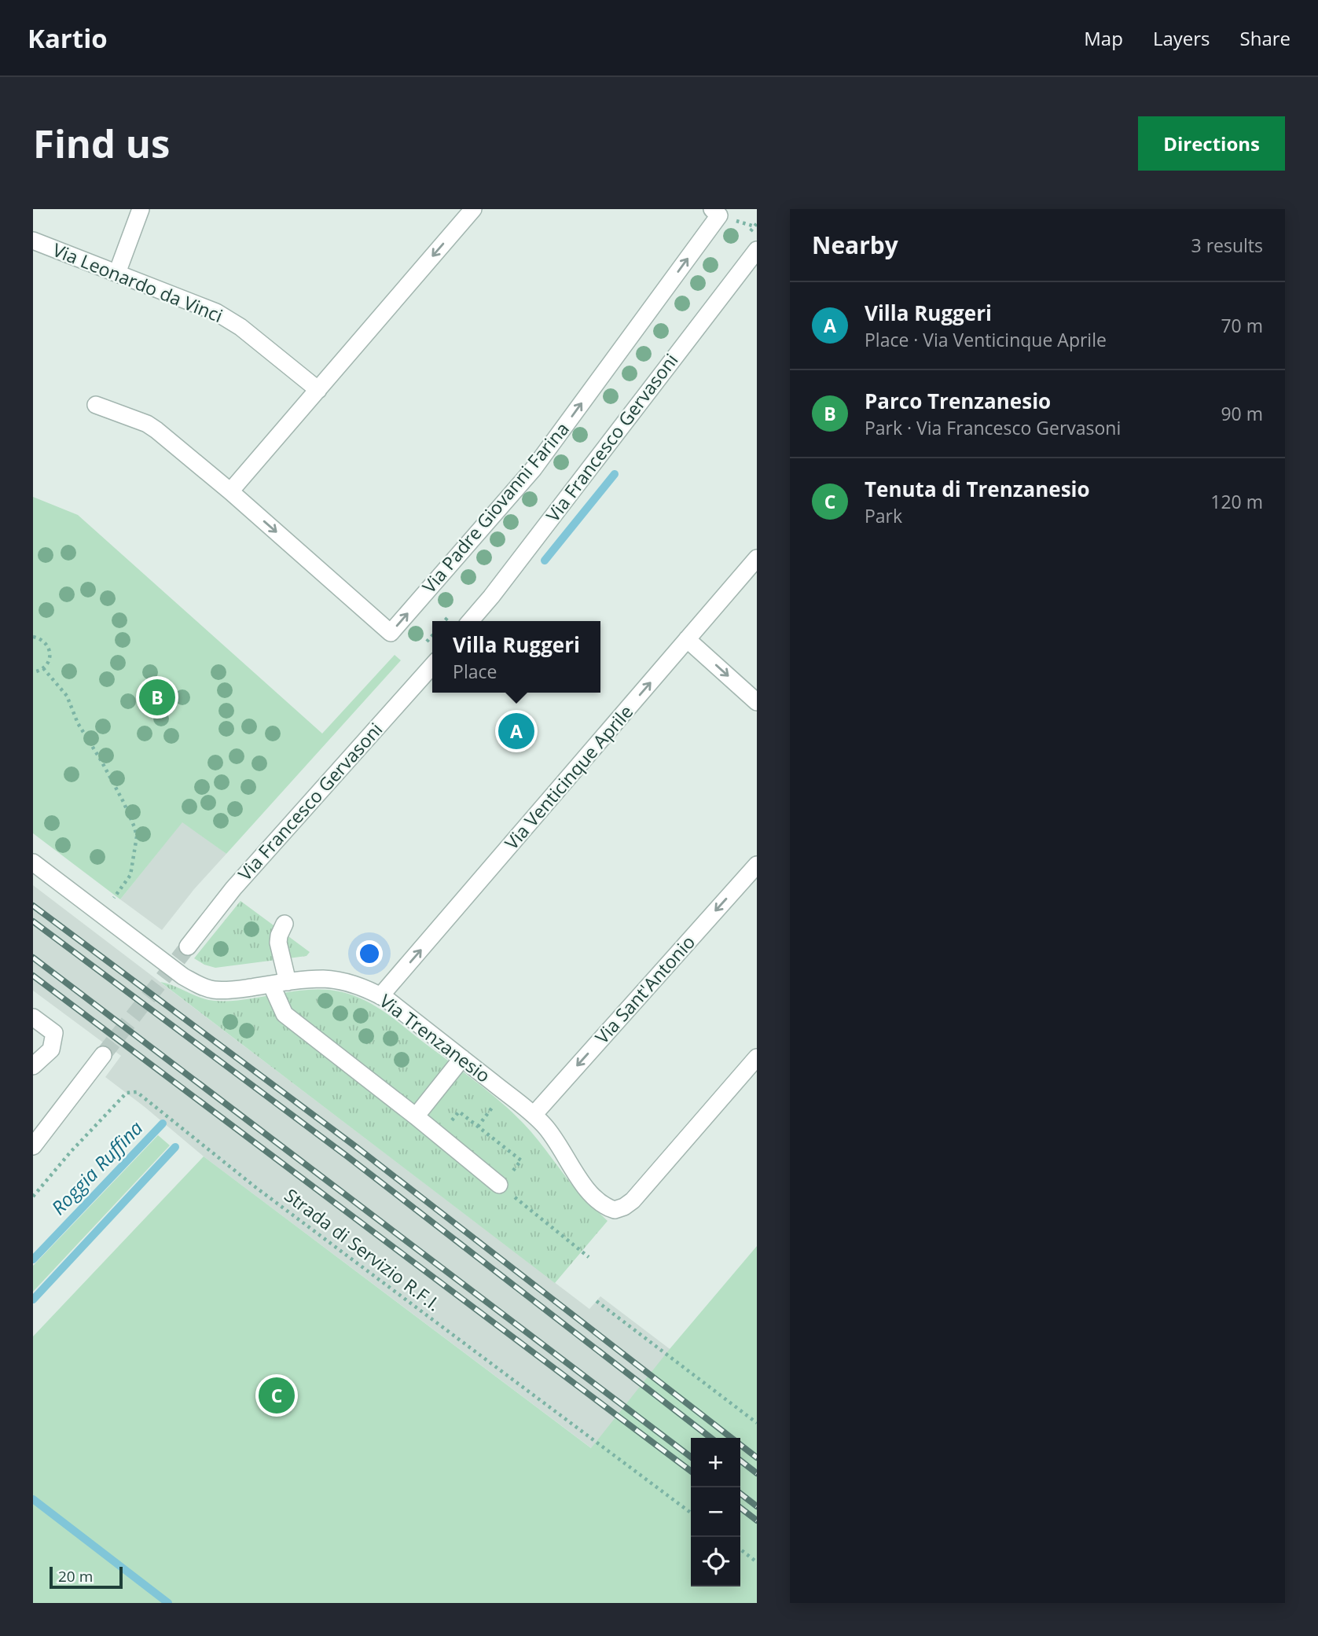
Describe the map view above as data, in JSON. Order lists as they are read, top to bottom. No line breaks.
{"streets":{"street":["Via Leonardo da Vinci","Via Francesco Gervasoni","Via Padre Giovanni Farina","Via Venticinque Aprile","Via Sant'Antonio","Via Trenzanesio"],"path":["Strada di Servizio R.F.I."]},"crossings":[["Via Venticinque Aprile","Via Trenzanesio"],["Via Sant'Antonio","Via Trenzanesio"]],"one_way":["Via Venticinque Aprile","Via Sant'Antonio"],"water":["Roggia Ruffina"],"scale_bar":"20 m","page":{"header":"Kartio","nav":["Map","Layers","Share"],"buttons":"Directions","title":"Find us","heading":["Nearby","3 results"],"list":[{"mark":"A","name":"Villa Ruggeri","note":"Place · Via Venticinque Aprile","value":"70 m"},{"mark":"B","name":"Parco Trenzanesio","note":"Park · Via Francesco Gervasoni","value":"90 m"},{"mark":"C","name":"Tenuta di Trenzanesio","note":"Park","value":"120 m"}],"popup":["Villa Ruggeri","Place"],"pins":["B","A","C"],"map_buttons":["+","−"],"scale":"20 m"}}
